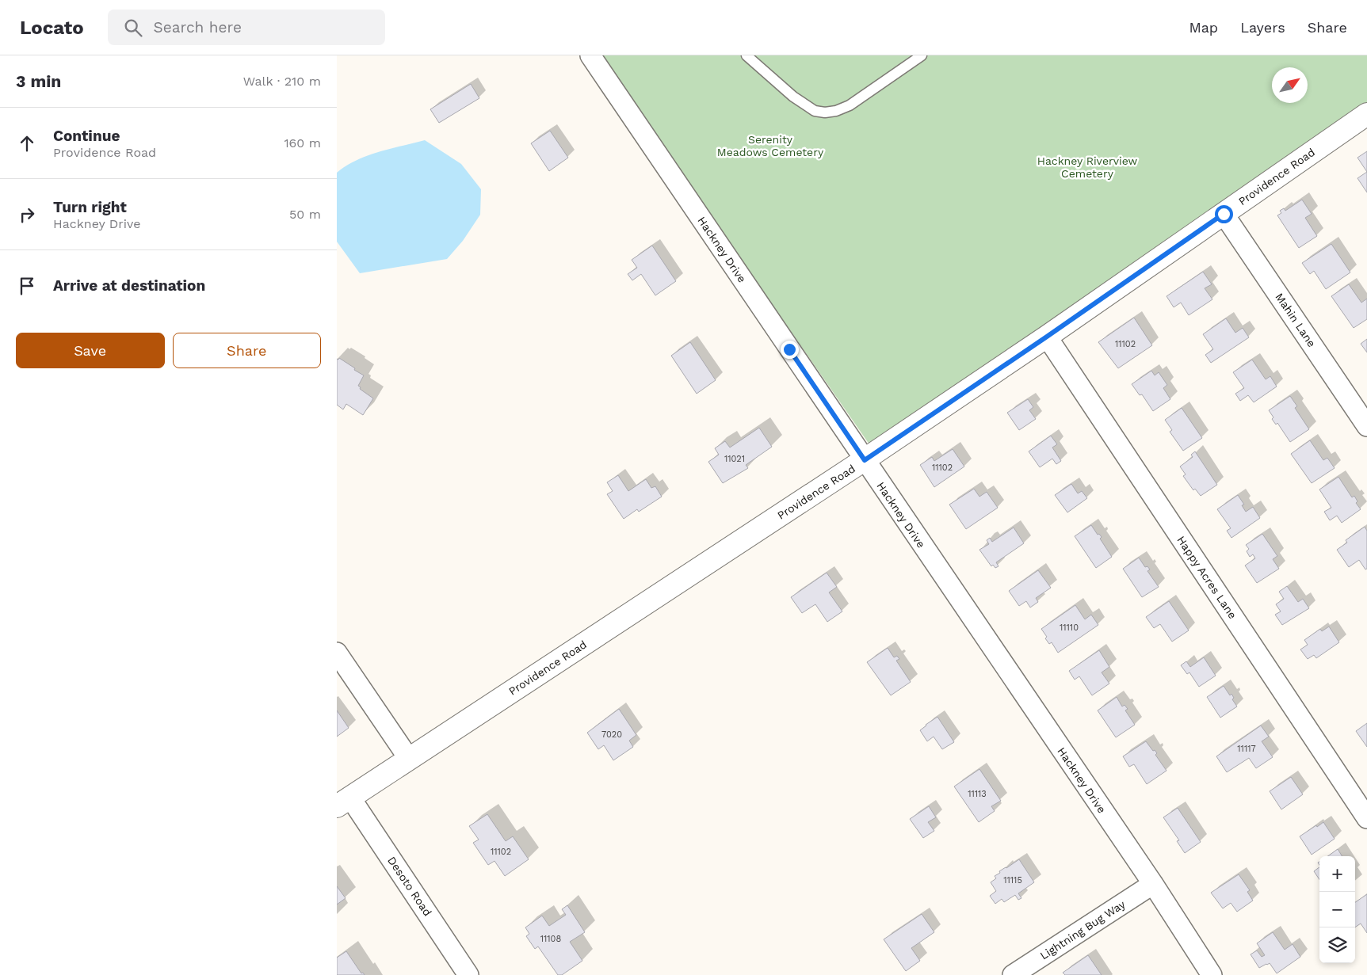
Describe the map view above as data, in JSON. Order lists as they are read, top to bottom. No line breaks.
{"streets":{"street":["Providence Road","Hackney Drive","Mahin Lane","Happy Acres Lane","Desoto Road","Lightning Bug Way"]},"crossings":[["Providence Road","Hackney Drive"],["Providence Road","Mahin Lane"],["Providence Road","Happy Acres Lane"],["Providence Road","Desoto Road"],["Hackney Drive","Lightning Bug Way"]],"parks":["Serenity Meadows Cemetery","Hackney Riverview Cemetery"],"house_numbers":["11102","11021","11102","11110","7020","11117","11113","11102","11115","11108"],"north":"top right","page":{"header":"Locato","search":"Search here","nav":["Map","Layers","Share"],"heading":["3 min","Walk · 210 m"],"list":[["Continue","Providence Road","160 m"],["Turn right","Hackney Drive","50 m"],"Arrive at destination"],"buttons":["Save","Share"],"map_buttons":["+","−"]}}
